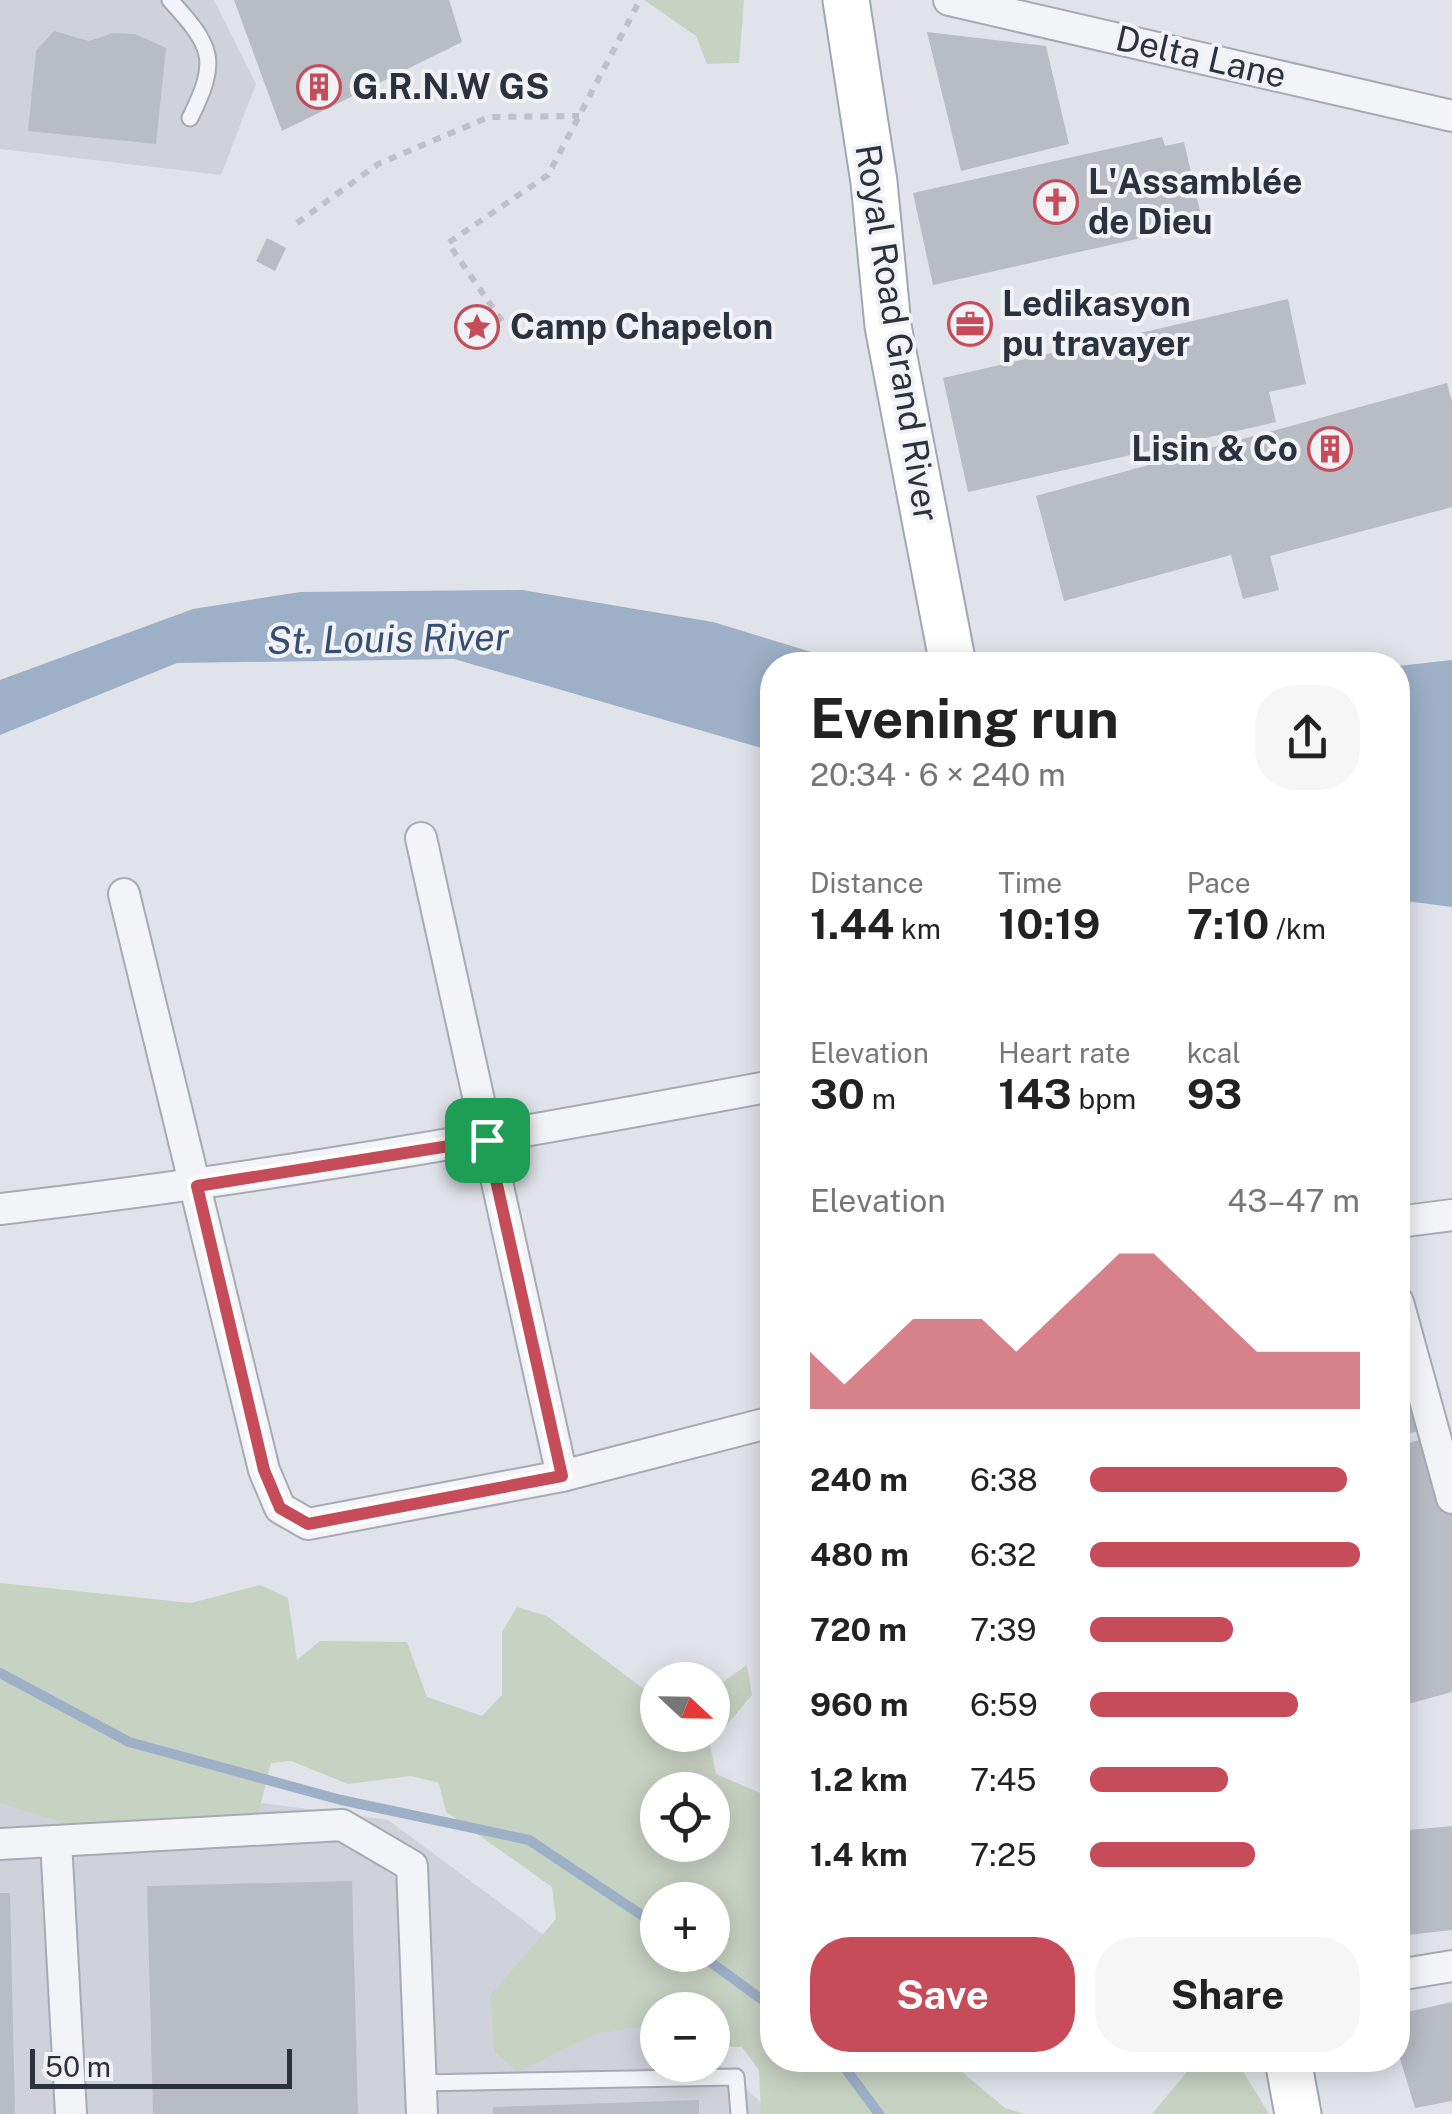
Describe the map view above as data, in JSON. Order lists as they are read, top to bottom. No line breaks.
{"streets":{"main road":["Royal Road Grand River"],"street":["Delta Lane"]},"water":["St. Louis River"],"places":{"building":["G.R.N.W GS","Lisin & Co"],"church":["L'Assamblée de Dieu"],"office":["Ledikasyon pu travayer"],"place":["Camp Chapelon"]},"scale_bar":"50 m","north":"right","page":{"heading":["Evening run","20:34 · 6 × 240 m"],"stats":[["Distance","1.44 km"],["Time","10:19"],["Pace","7:10 /km"],["Elevation","30 m"],["Heart rate","143 bpm"],["kcal","93"]],"chart":["Elevation","43–47 m"],"list":[{"name":"240 m","note":"6:38"},{"name":"480 m","note":"6:32"},{"name":"720 m","note":"7:39"},{"name":"960 m","note":"6:59"},{"name":"1.2 km","note":"7:45"},{"name":"1.4 km","note":"7:25"}],"map_buttons":["+","−"],"buttons":["Save","Share"],"scale":"50 m"}}
